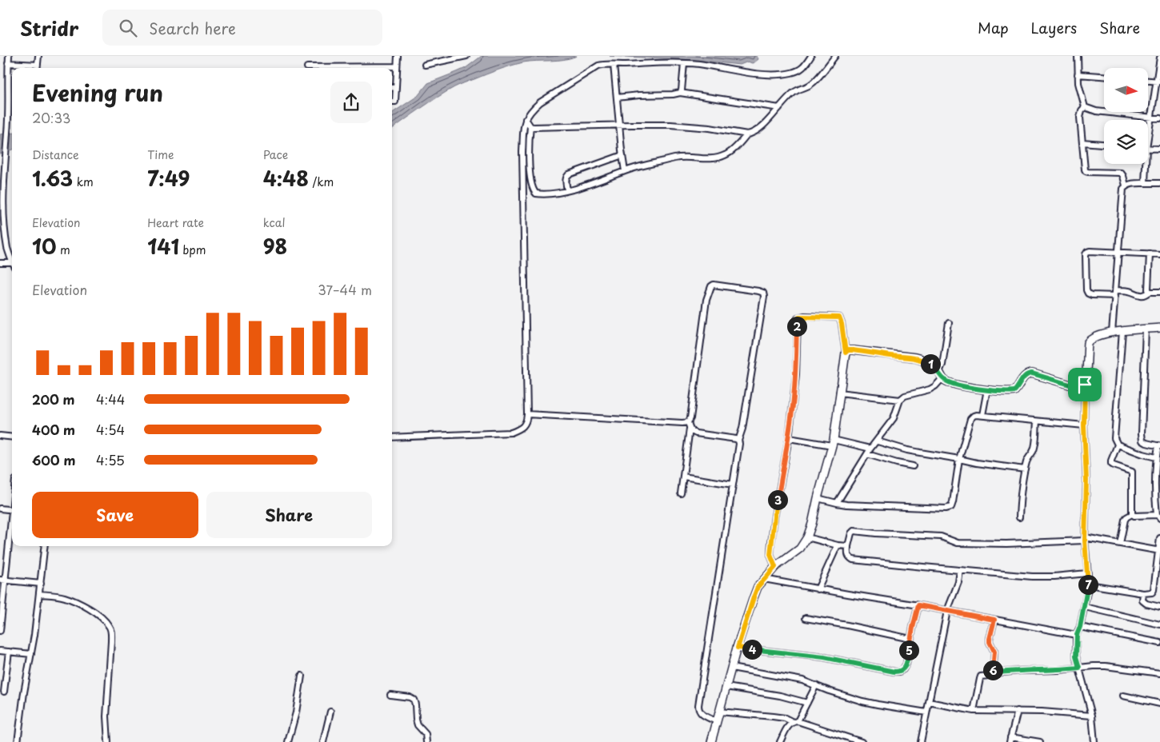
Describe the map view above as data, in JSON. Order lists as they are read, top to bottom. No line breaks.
{"north":"right","page":{"header":"Stridr","search":"Search here","nav":["Map","Layers","Share"],"heading":["Evening run","20:33"],"stats":[["Distance","1.63 km"],["Time","7:49"],["Pace","4:48 /km"],["Elevation","10 m"],["Heart rate","141 bpm"],["kcal","98"]],"chart":["Elevation","37–44 m"],"pins":["2","1","3","7","4","5","6"],"list":[{"name":"200 m","note":"4:44"},{"name":"400 m","note":"4:54"},{"name":"600 m","note":"4:55"}],"buttons":["Save","Share"]}}
